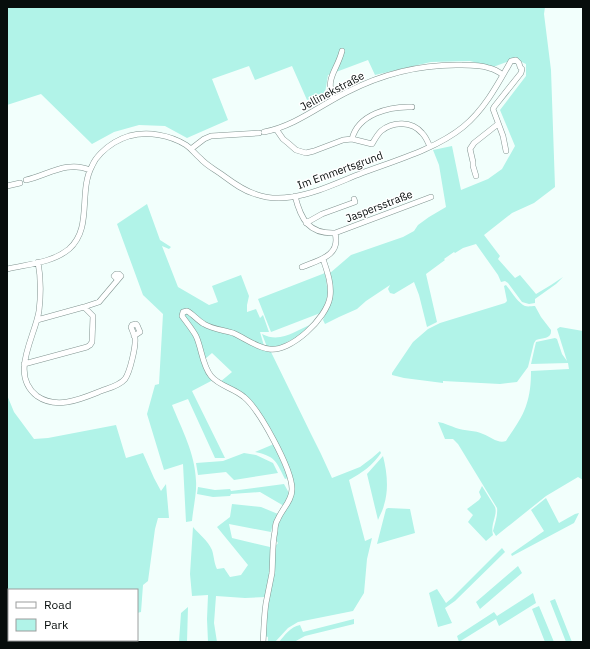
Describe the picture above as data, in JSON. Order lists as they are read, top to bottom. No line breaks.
{"streets":{"street":["Jellinekstraße","Im Emmertsgrund","Jaspersstraße"]},"crossings":[["Jellinekstraße","Im Emmertsgrund"]],"legend":["Road","Park"]}
